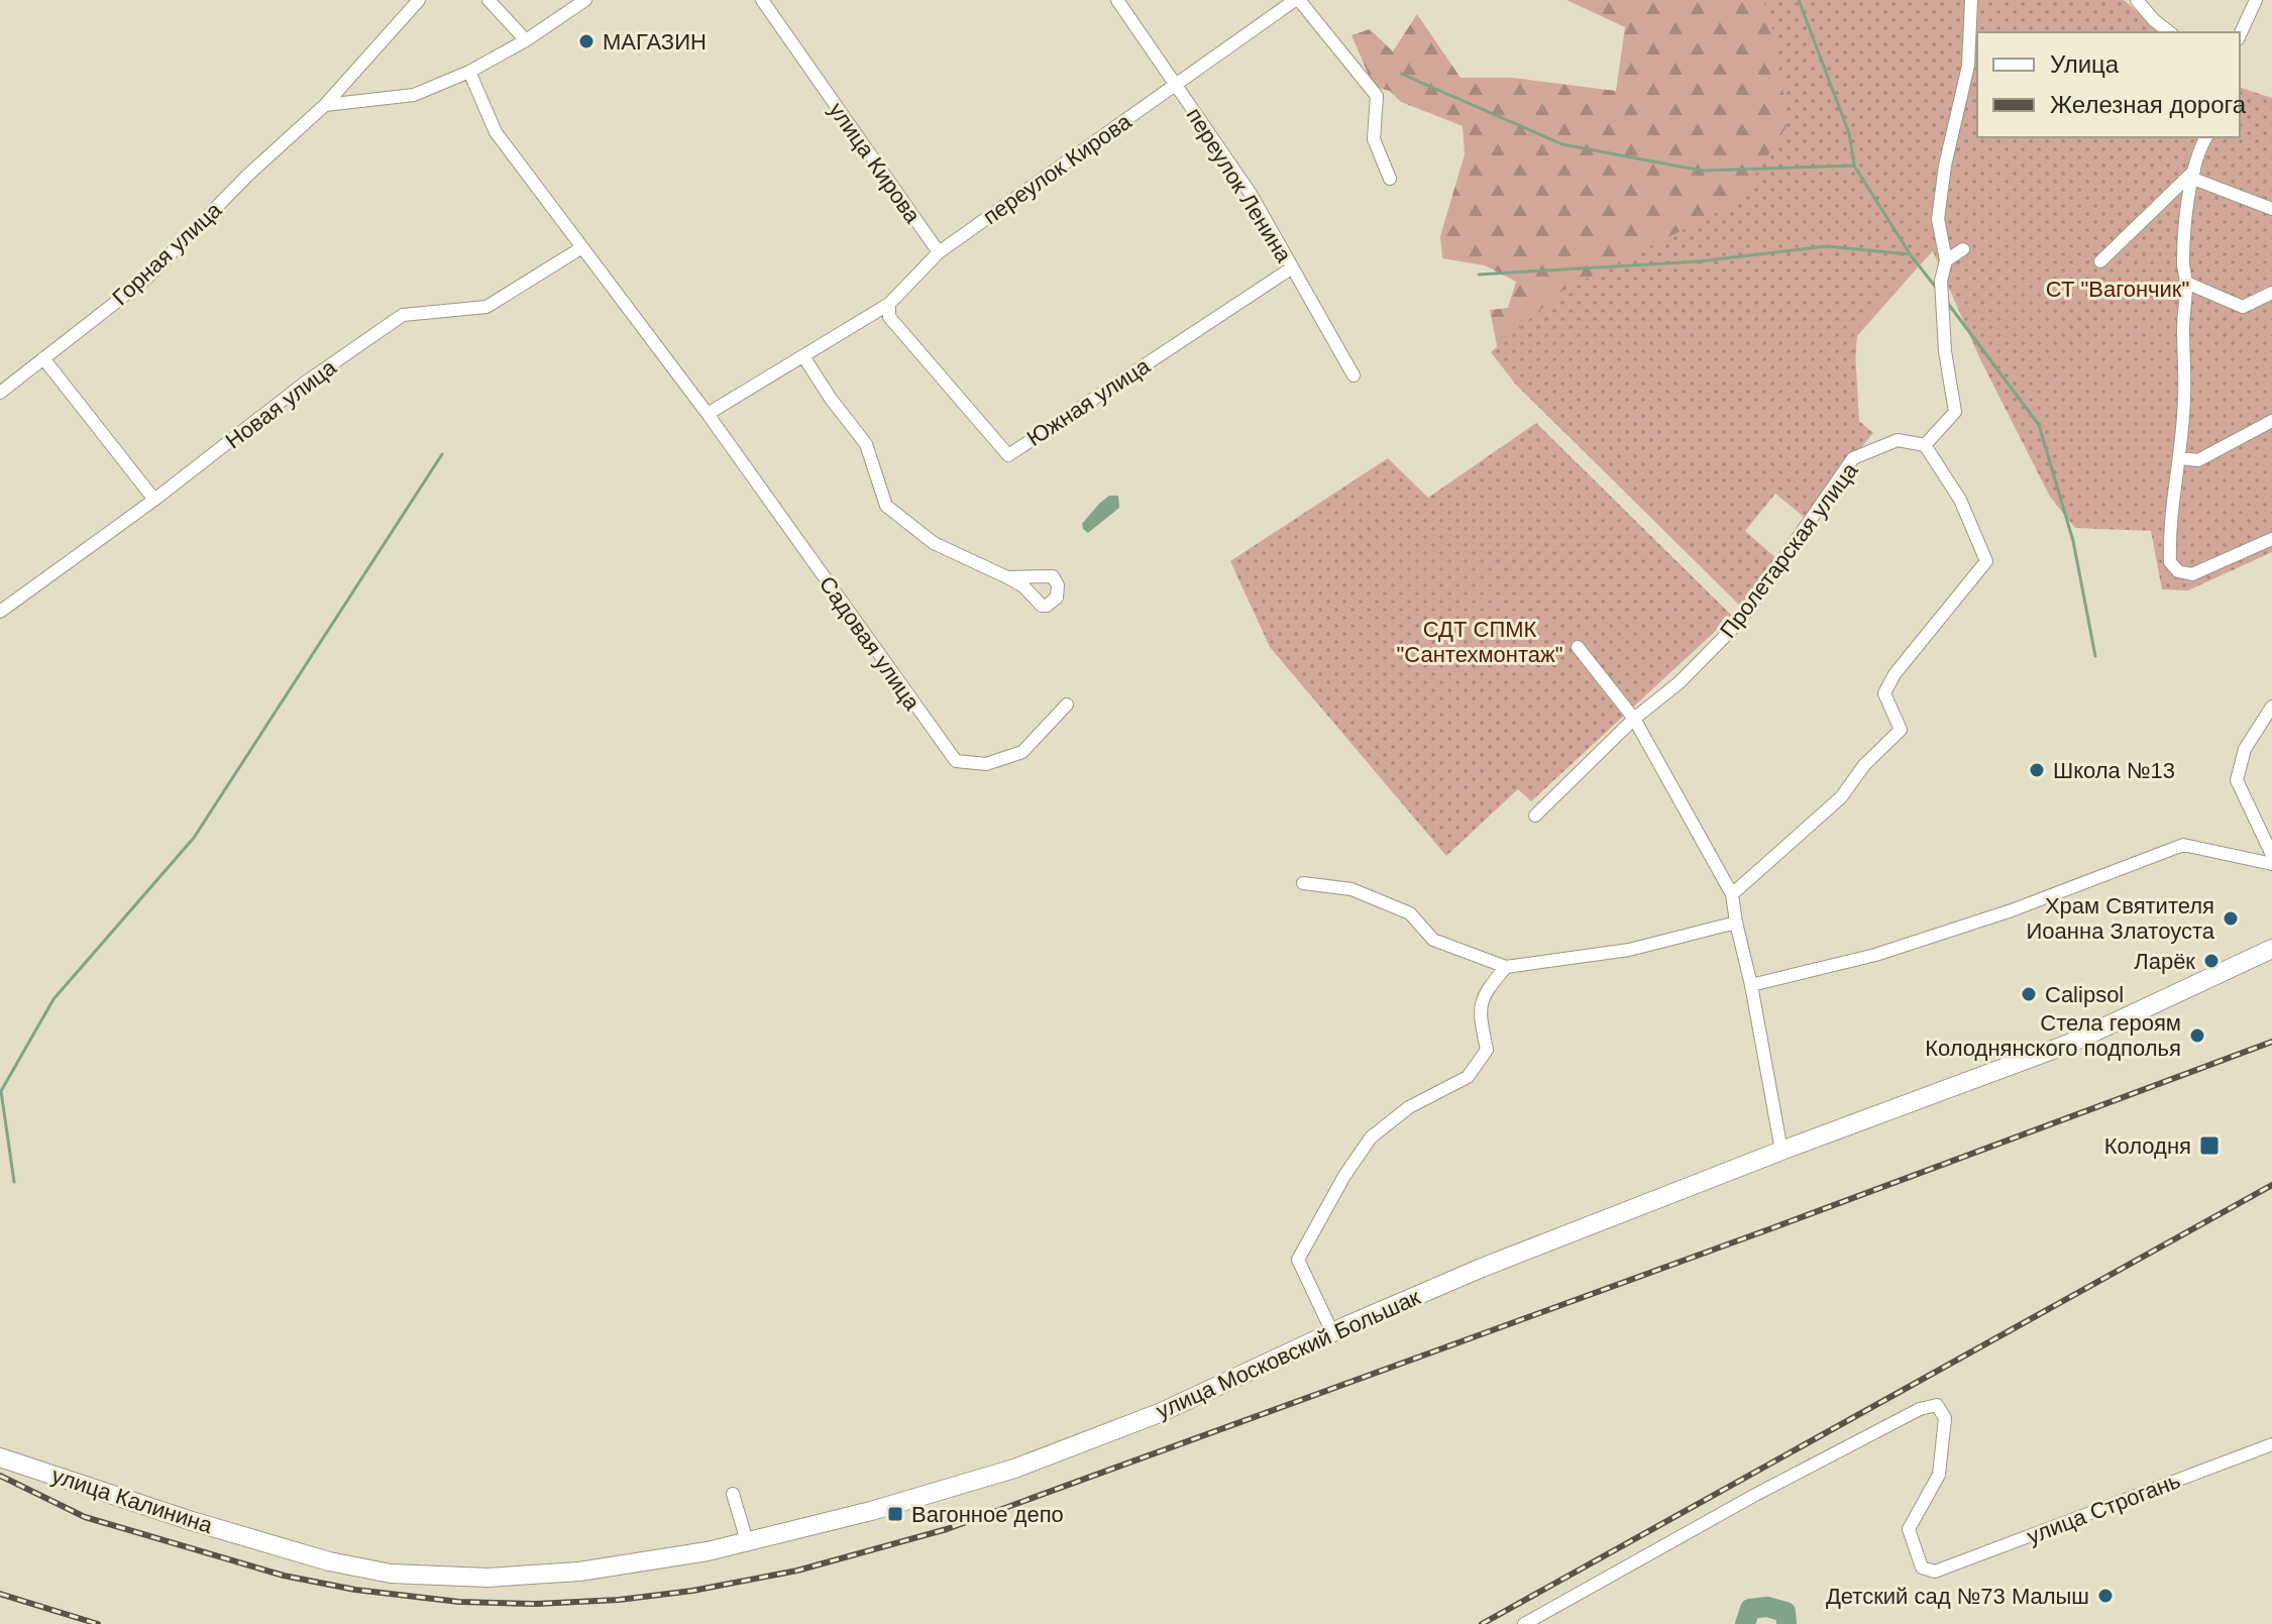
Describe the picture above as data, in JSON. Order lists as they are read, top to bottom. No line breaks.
{"streets":{"street":["улица Кирова","переулок Кирова","переулок Ленина","Горная улица","Южная улица","Новая улица","Пролетарская улица","Садовая улица","улица Московский Большак","улица Калинина","улица Строгань"]},"crossings":[["улица Кирова","переулок Кирова"],["переулок Кирова","переулок Ленина"],["переулок Ленина","Южная улица"],["Новая улица","Садовая улица"],["улица Московский Большак","улица Калинина"]],"parks":["СТ \"Вагончик\"","СДТ СПМК \"Сантехмонтаж\""],"places":{"other":["МАГАЗИН","Школа №13","Храм Святителя Иоанна Златоуста","Ларёк","Сalipsol","Стела героям Колоднянского подполья","Детский сад №73 Малыш"],"transit":["Колодня","Вагонное депо"]},"legend":["Улица","Железная дорога"]}
